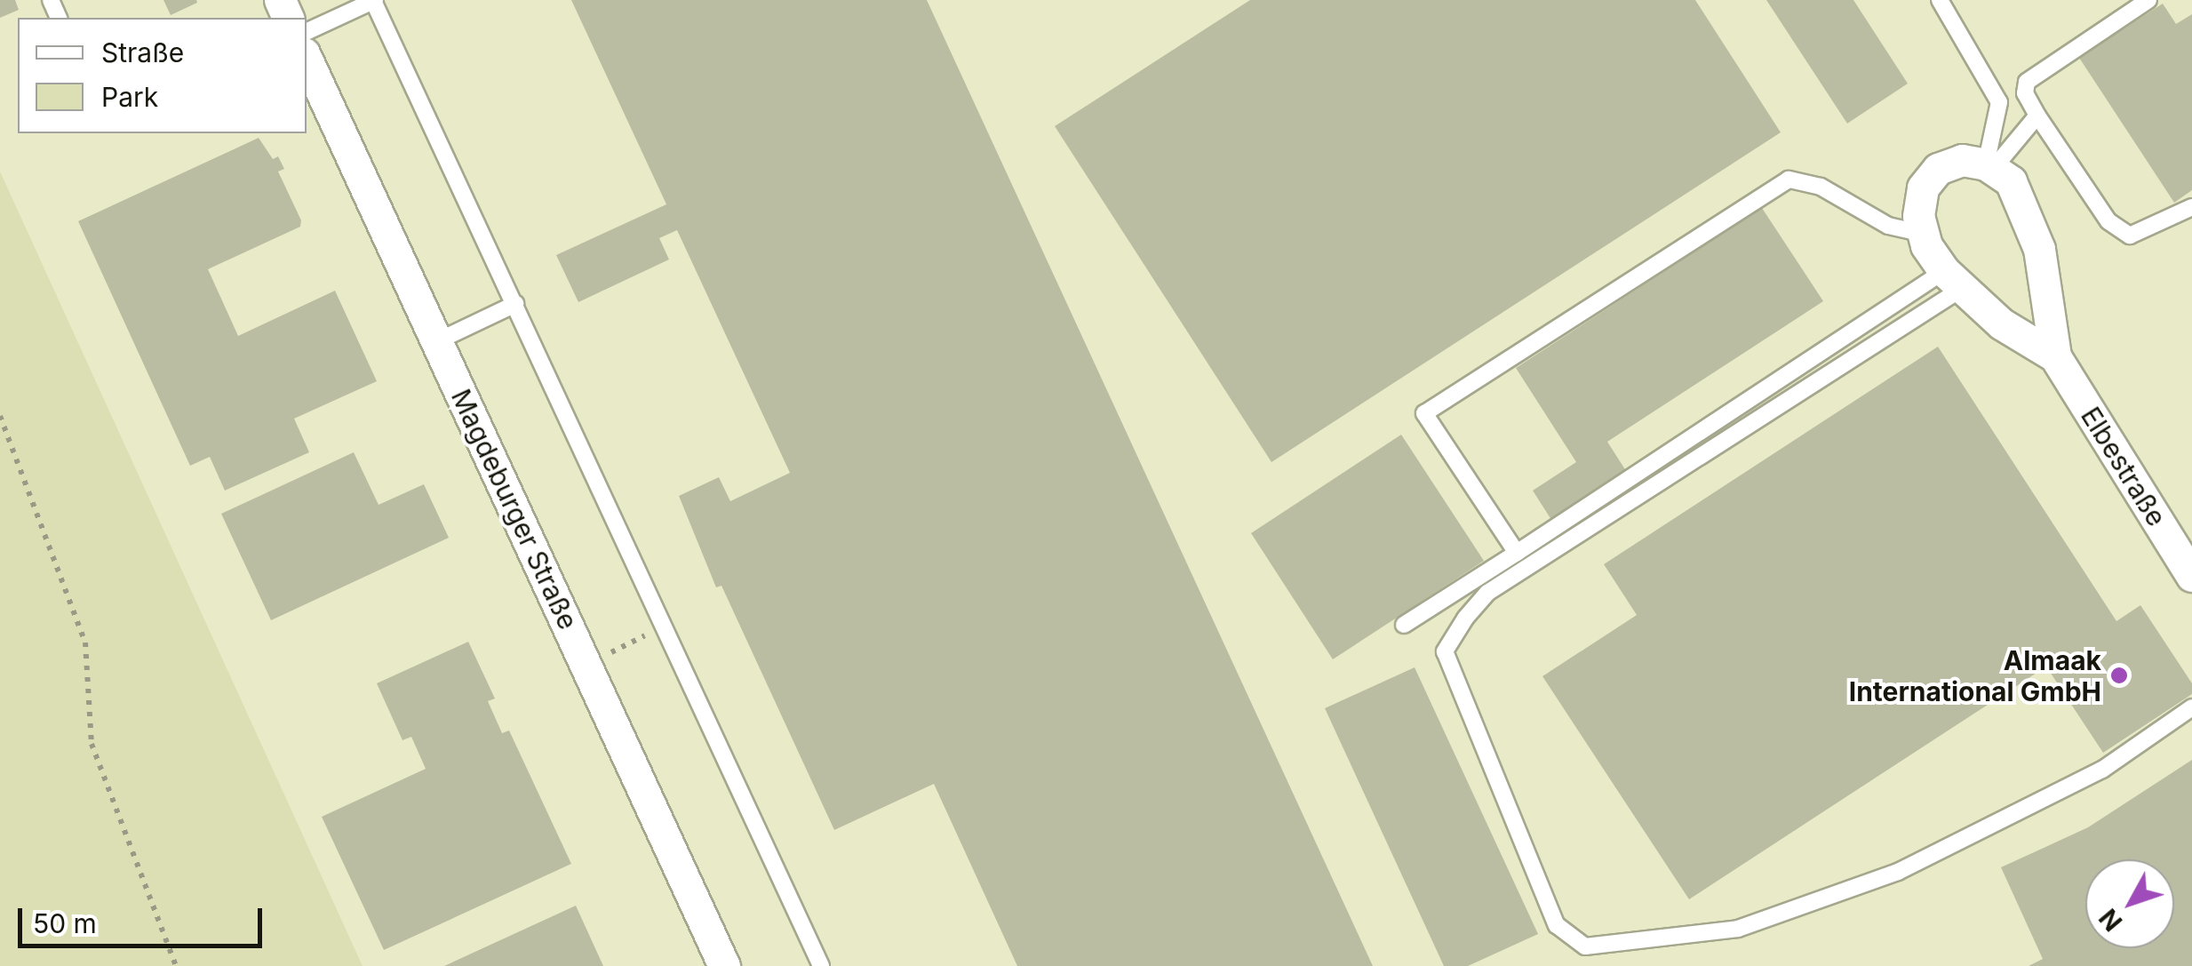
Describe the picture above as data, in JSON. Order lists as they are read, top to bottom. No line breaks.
{"streets":{"street":["Elbestraße","Magdeburger Straße"]},"places":["Almaak International GmbH"],"legend":["Straße","Park"],"scale_bar":"50 m","north":"bottom left"}
